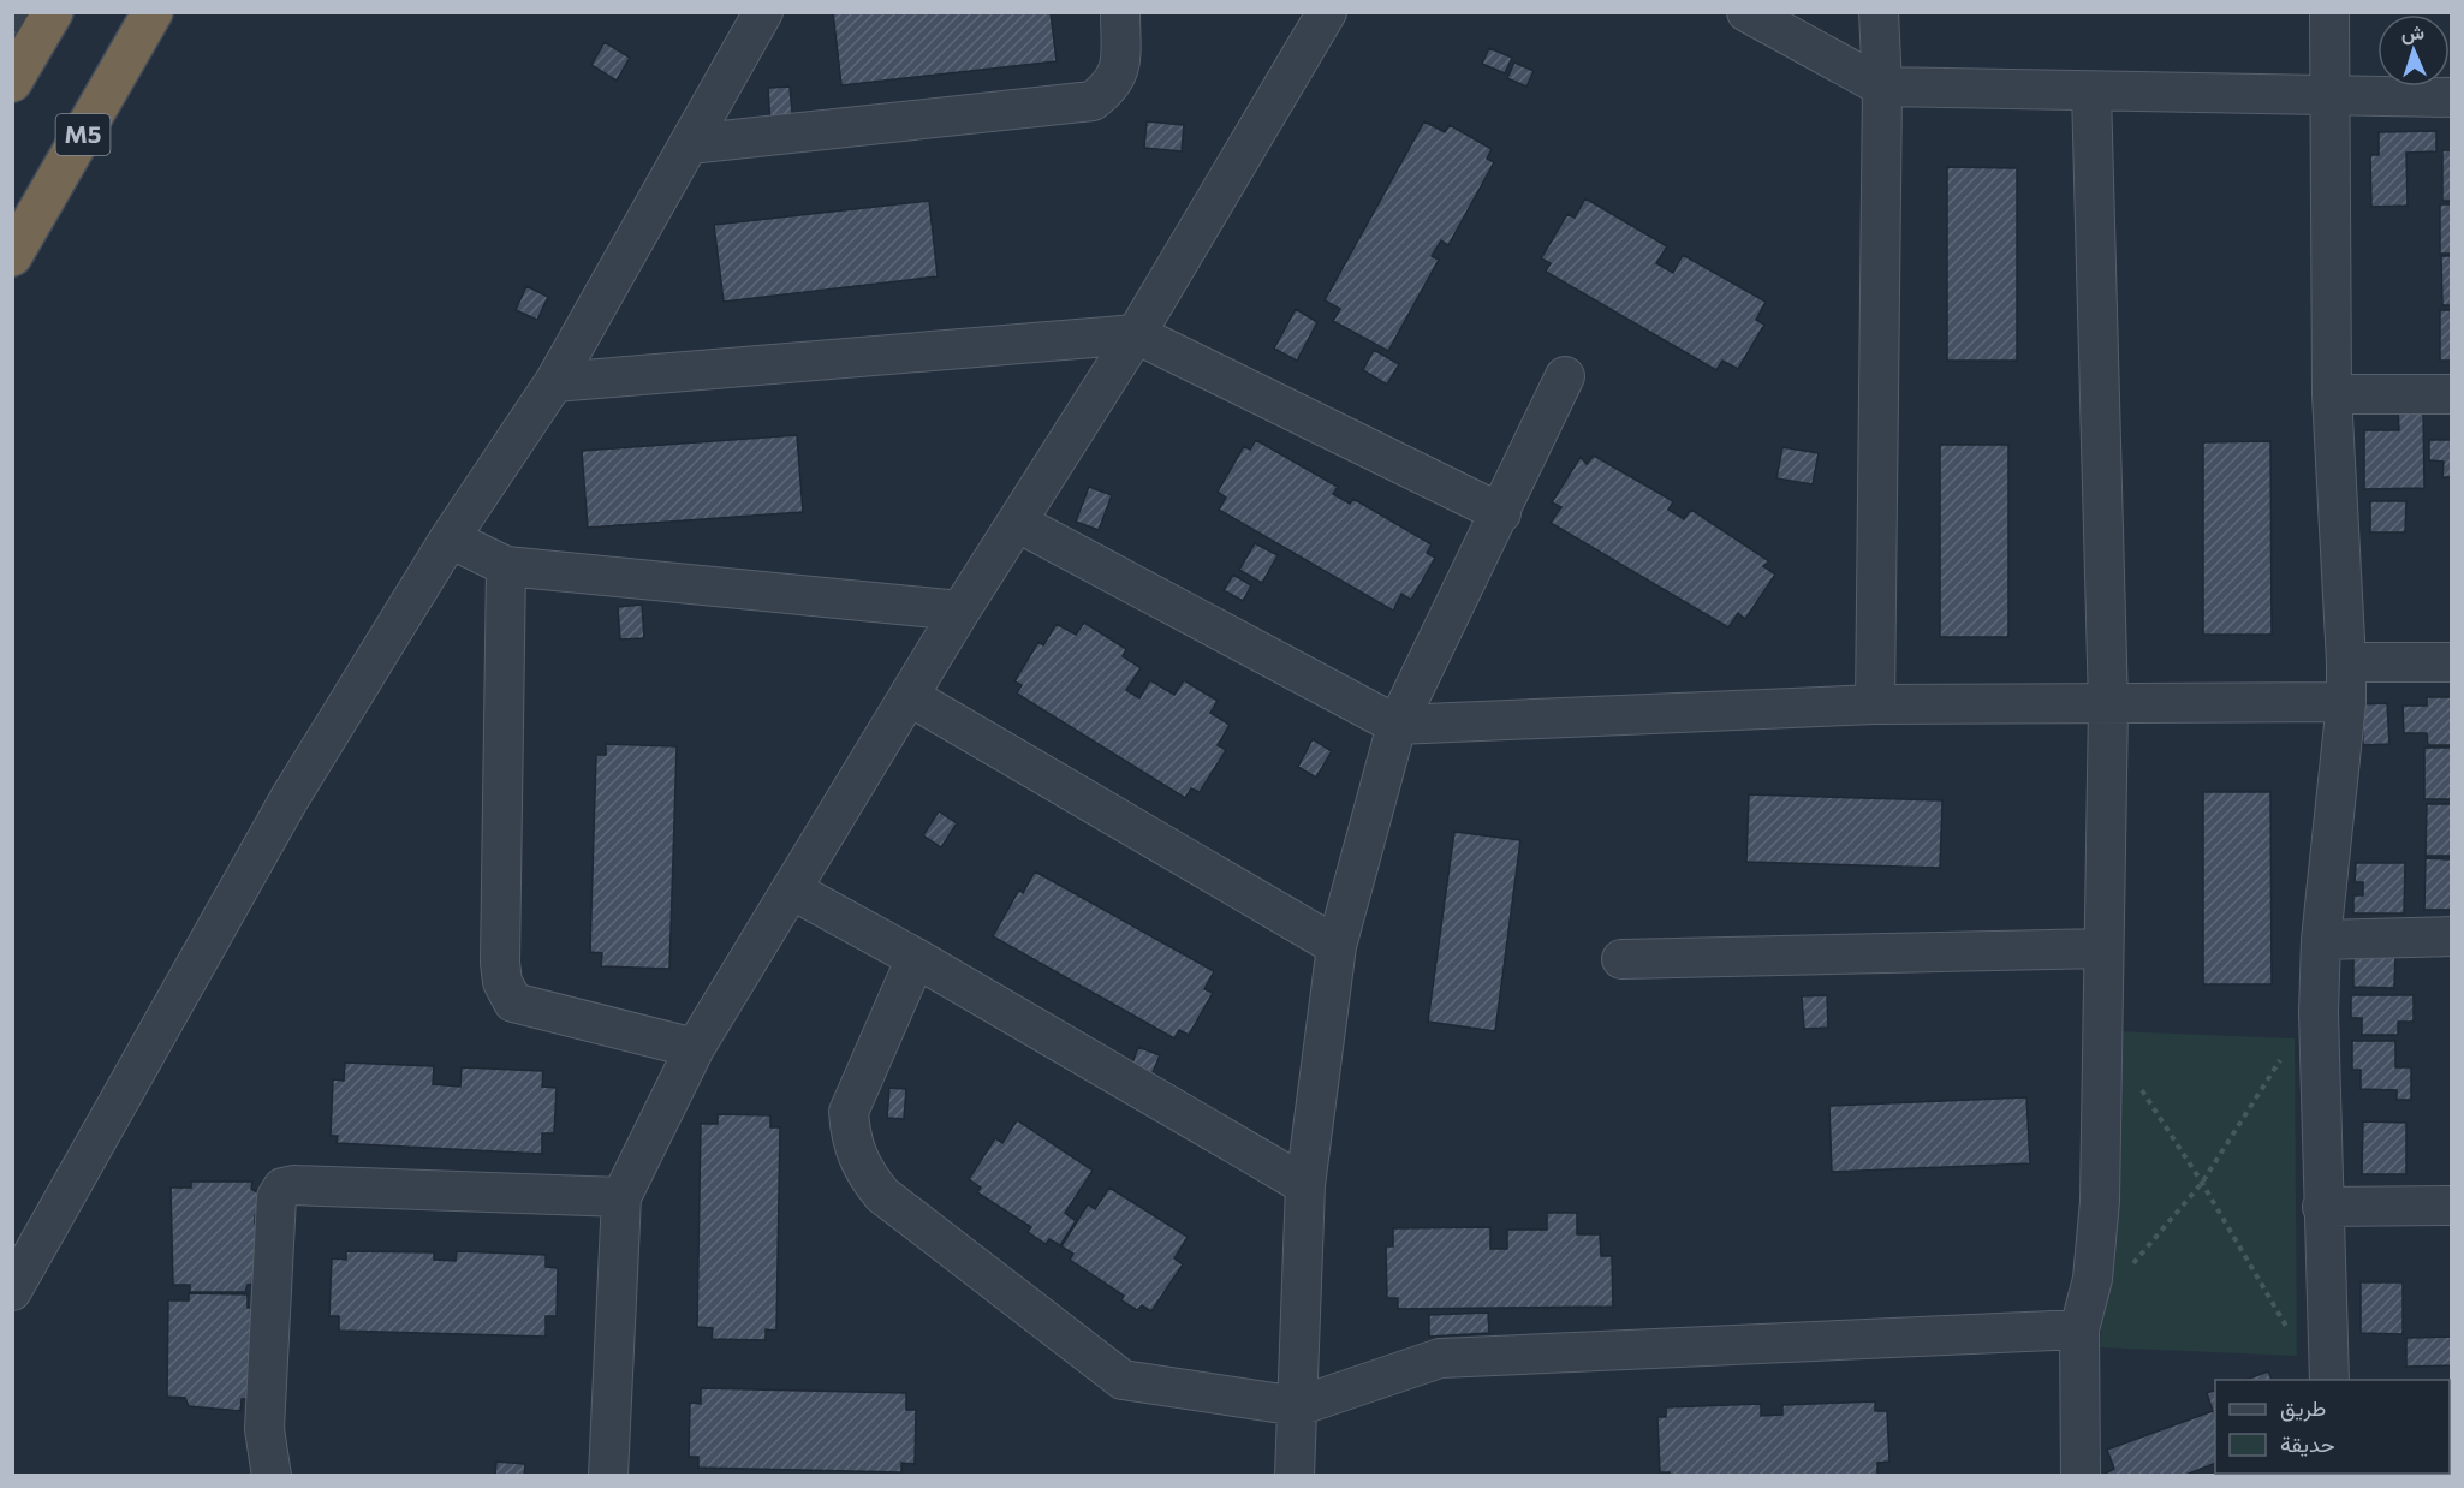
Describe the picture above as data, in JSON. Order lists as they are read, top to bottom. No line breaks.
{"streets":{"highway":["M5"]},"legend":["طريق","حديقة"],"north":"top"}
